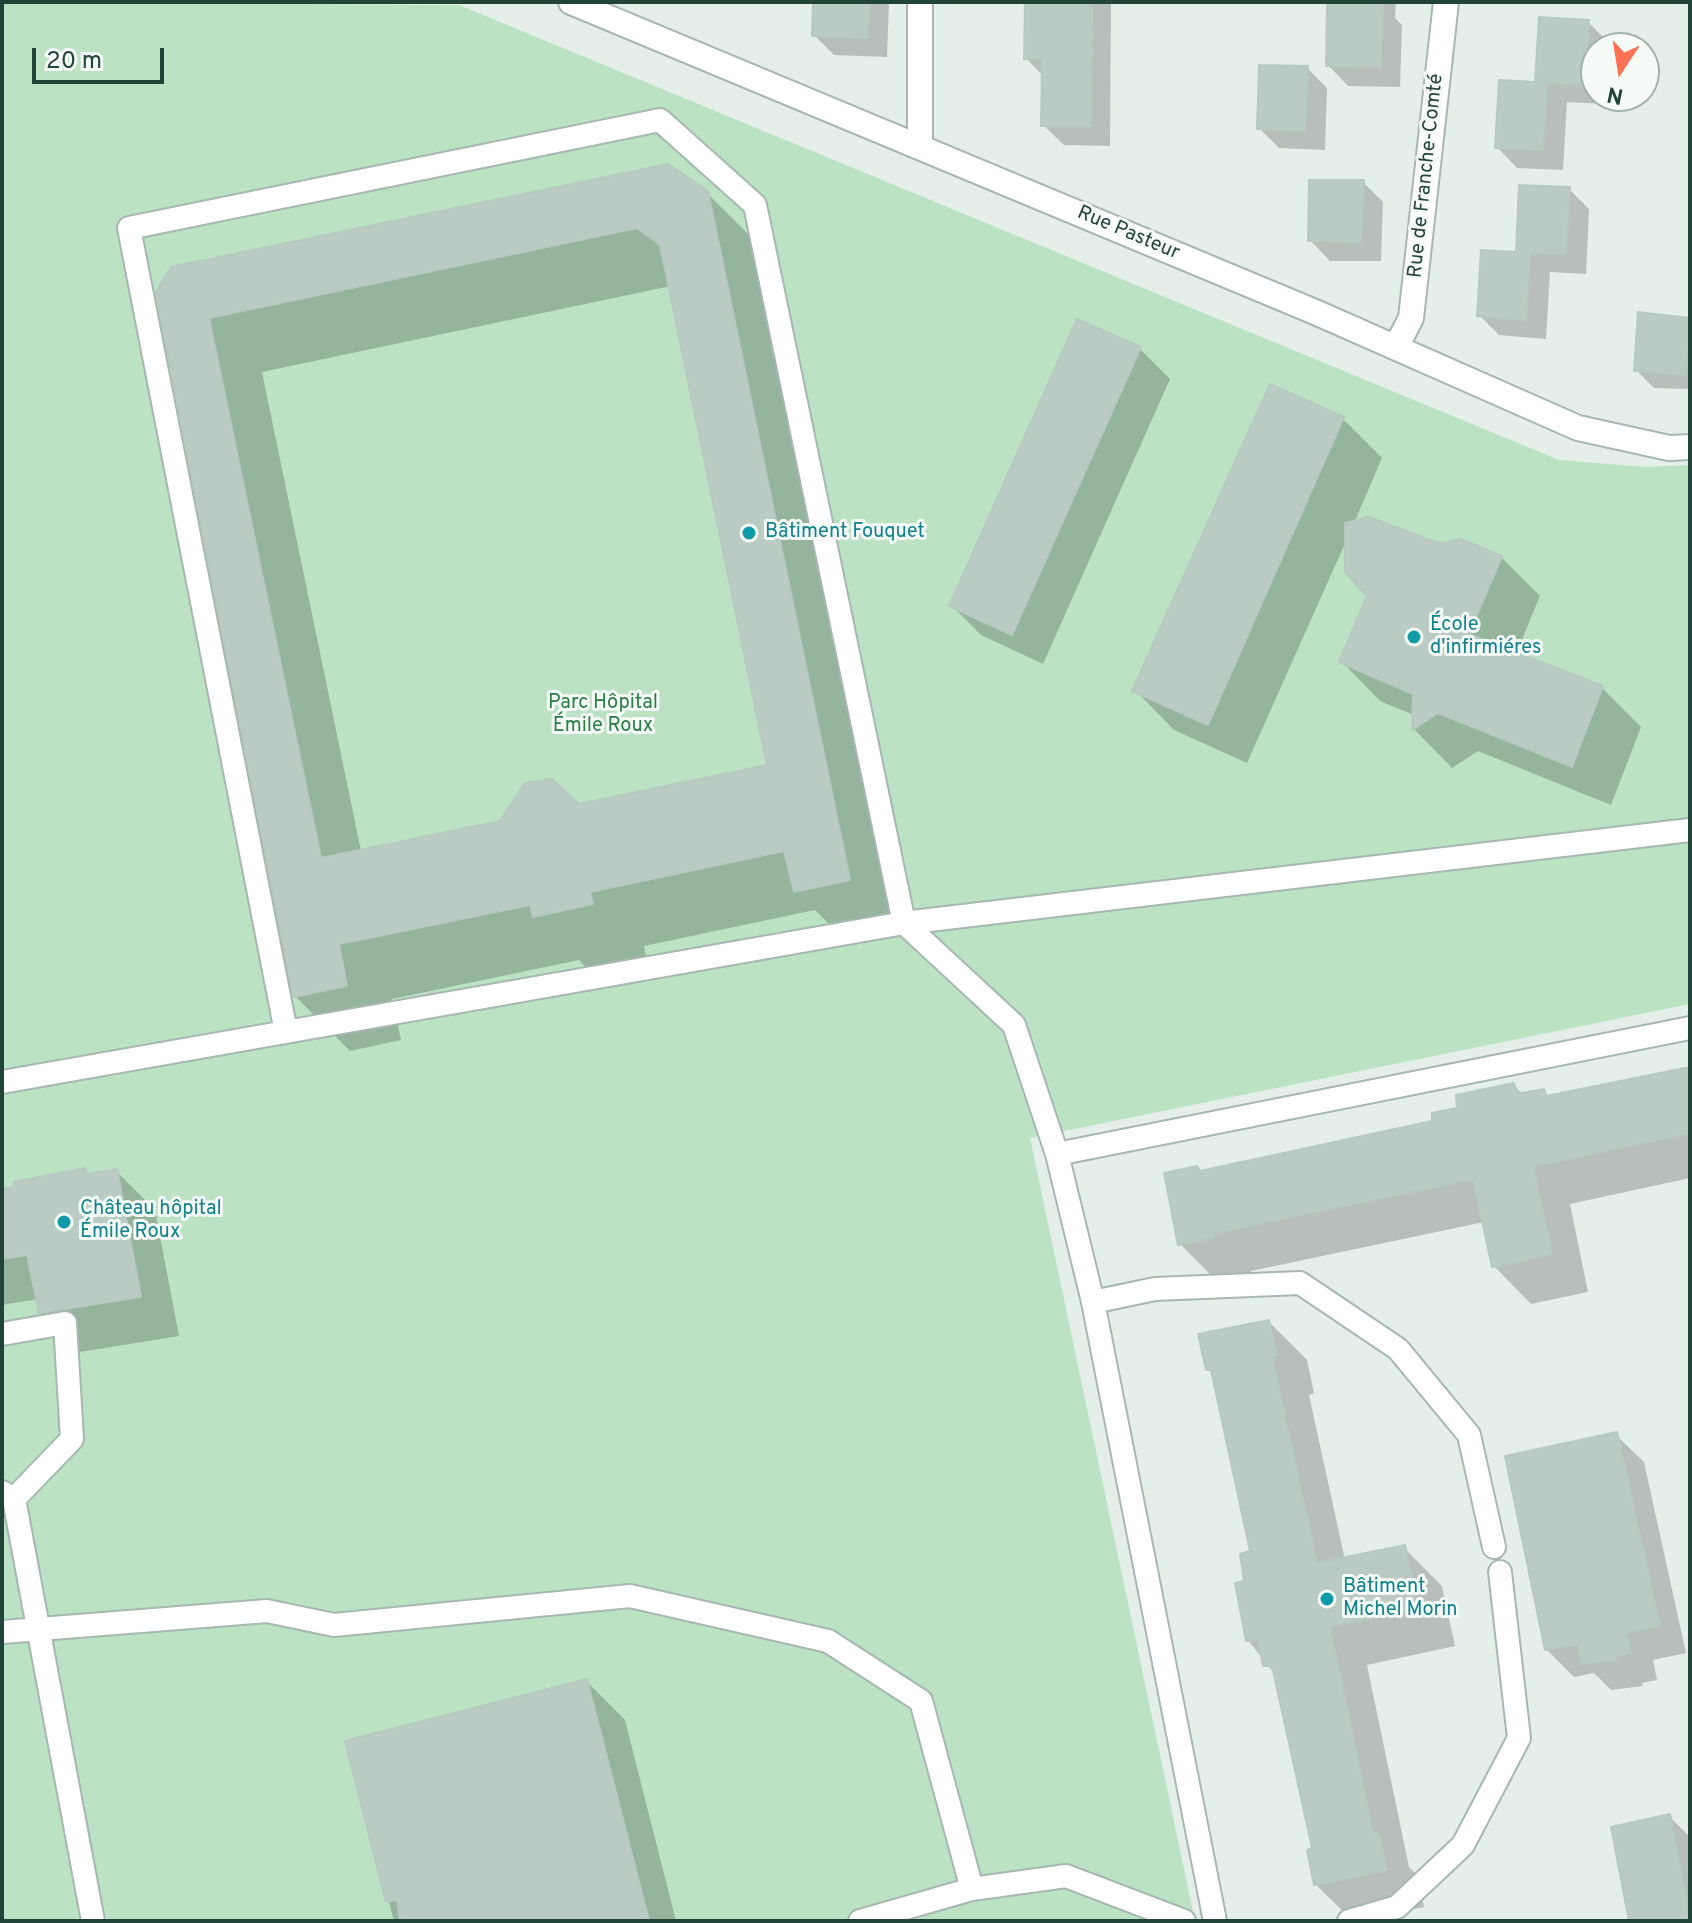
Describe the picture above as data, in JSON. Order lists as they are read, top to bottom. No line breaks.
{"streets":{"street":["Rue de Franche-Comté","Rue Pasteur"]},"crossings":[["Rue de Franche-Comté","Rue Pasteur"]],"parks":["Parc Hôpital Émile Roux"],"places":["Bâtiment Fouquet","École d'infirmiéres","Château hôpital Émile Roux","Bâtiment Michel Morin"],"scale_bar":"20 m","north":"bottom"}
